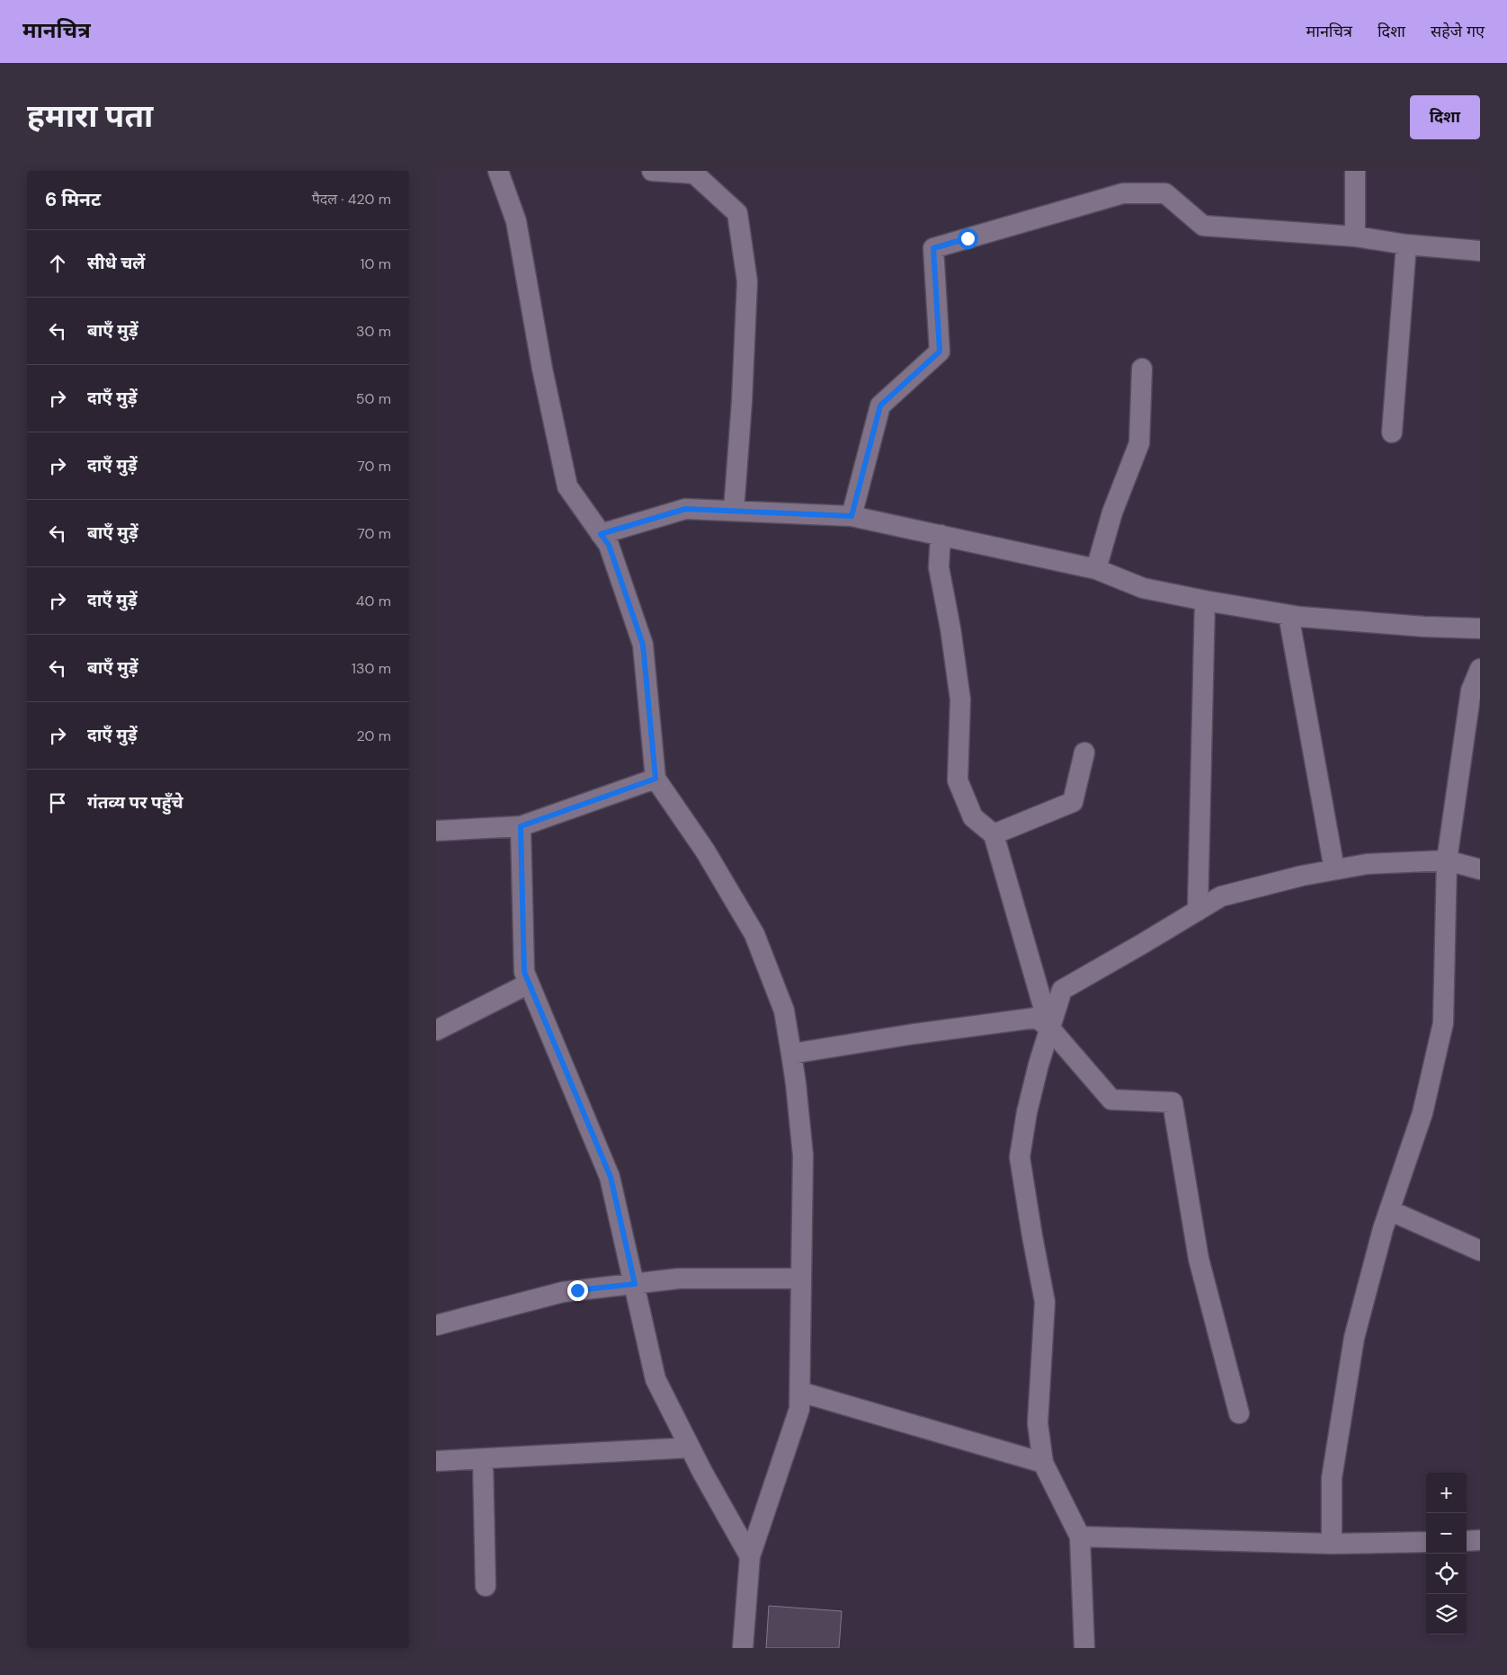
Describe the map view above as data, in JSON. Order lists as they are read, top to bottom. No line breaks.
{"page":{"header":"मानचित्र","nav":["मानचित्र","दिशा","सहेजे गए"],"title":"हमारा पता","buttons":"दिशा","heading":["6 मिनट","पैदल · 420 m"],"list":[["सीधे चलें","10 m"],["बाएँ मुड़ें","30 m"],["दाएँ मुड़ें","50 m"],["दाएँ मुड़ें","70 m"],["बाएँ मुड़ें","70 m"],["दाएँ मुड़ें","40 m"],["बाएँ मुड़ें","130 m"],["दाएँ मुड़ें","20 m"],"गंतव्य पर पहुँचे"],"map_buttons":["+","−"]}}
